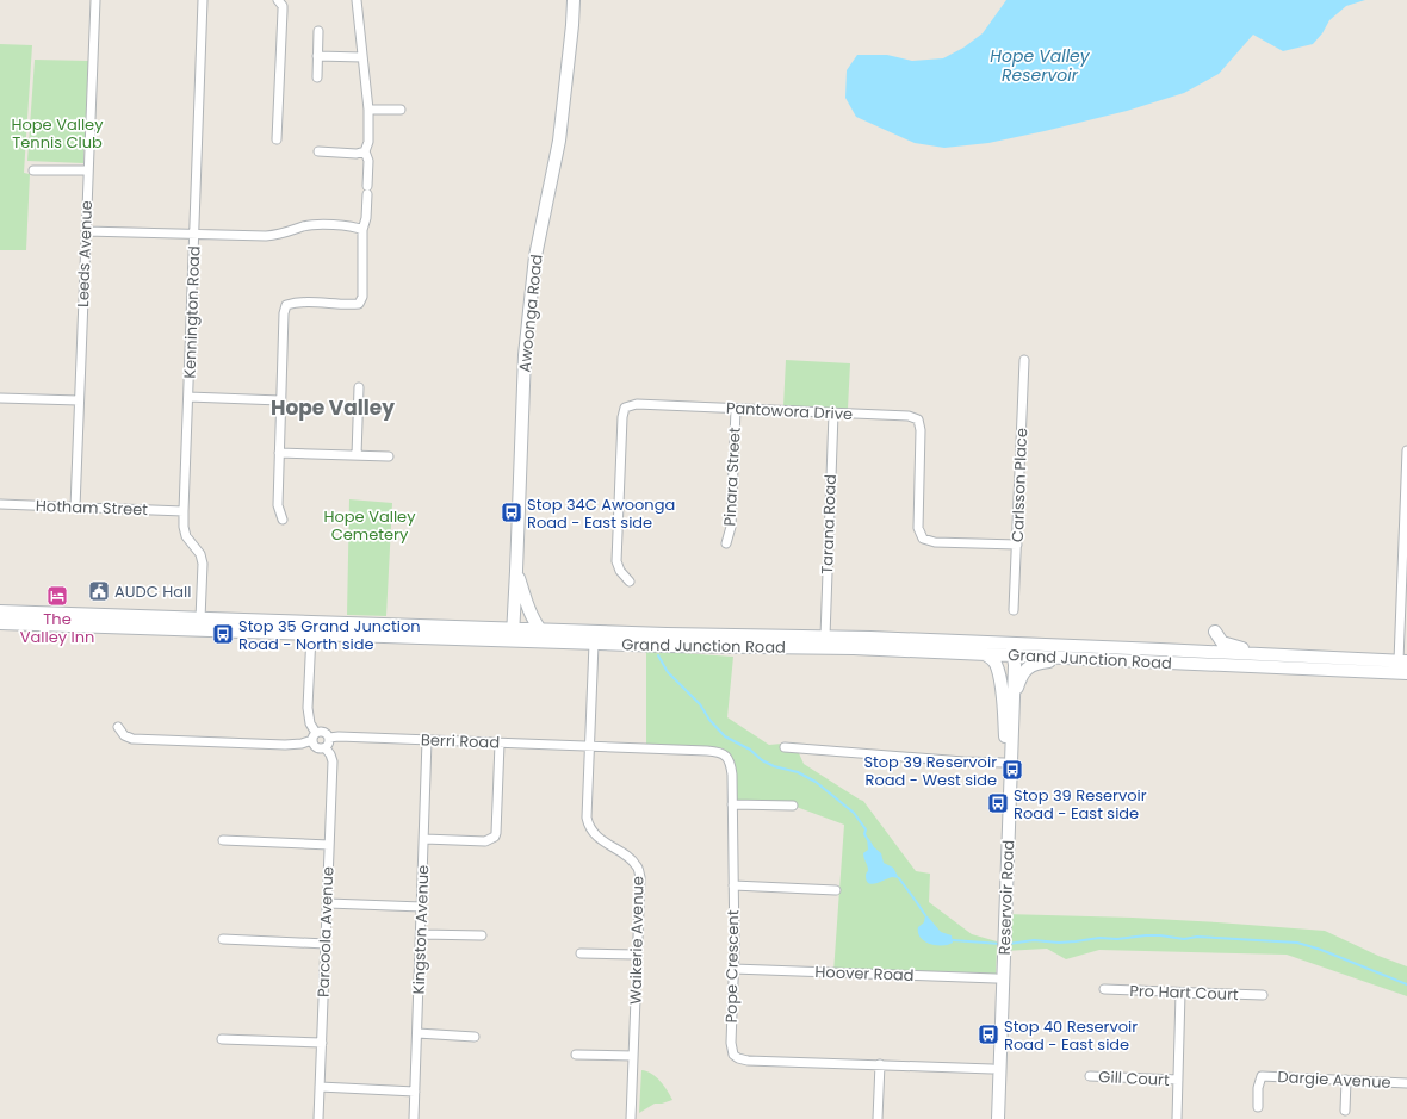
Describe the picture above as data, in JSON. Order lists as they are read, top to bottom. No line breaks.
{"streets":{"main road":["Awoonga Road","Grand Junction Road","Reservoir Road"],"street":["Leeds Avenue","Kennington Road","Pantowora Drive","Pinara Street","Carlsson Place","Hotham Street","Tarana Road","Berri Road","Kingston Avenue","Parcoola Avenue","Waikerie Avenue","Pope Crescent","Hoover Road","Pro Hart Court","Gill Court","Dargie Avenue"]},"crossings":[["Leeds Avenue","Hotham Street"],["Kennington Road","Hotham Street"],["Kennington Road","Grand Junction Road"],["Awoonga Road","Grand Junction Road"],["Pantowora Drive","Pinara Street"],["Pantowora Drive","Carlsson Place"],["Pantowora Drive","Tarana Road"],["Tarana Road","Grand Junction Road"],["Grand Junction Road","Reservoir Road"],["Grand Junction Road","Waikerie Avenue"],["Berri Road","Kingston Avenue"],["Berri Road","Parcoola Avenue"],["Berri Road","Waikerie Avenue"],["Berri Road","Pope Crescent"],["Reservoir Road","Pope Crescent"],["Reservoir Road","Hoover Road"],["Waikerie Avenue","Pope Crescent"],["Pope Crescent","Hoover Road"]],"districts":["Hope Valley"],"water":["Hope Valley Reservoir"],"parks":["Hope Valley Tennis Club","Hope Valley Cemetery"],"places":{"bus stop":["Stop 34C Awoonga Road - East side","Stop 35 Grand Junction Road - North side","Stop 39 Reservoir Road - West side","Stop 39 Reservoir Road - East side","Stop 40 Reservoir Road - East side"],"public building":["AUDC Hall"],"hotel":["The Valley Inn"]}}
